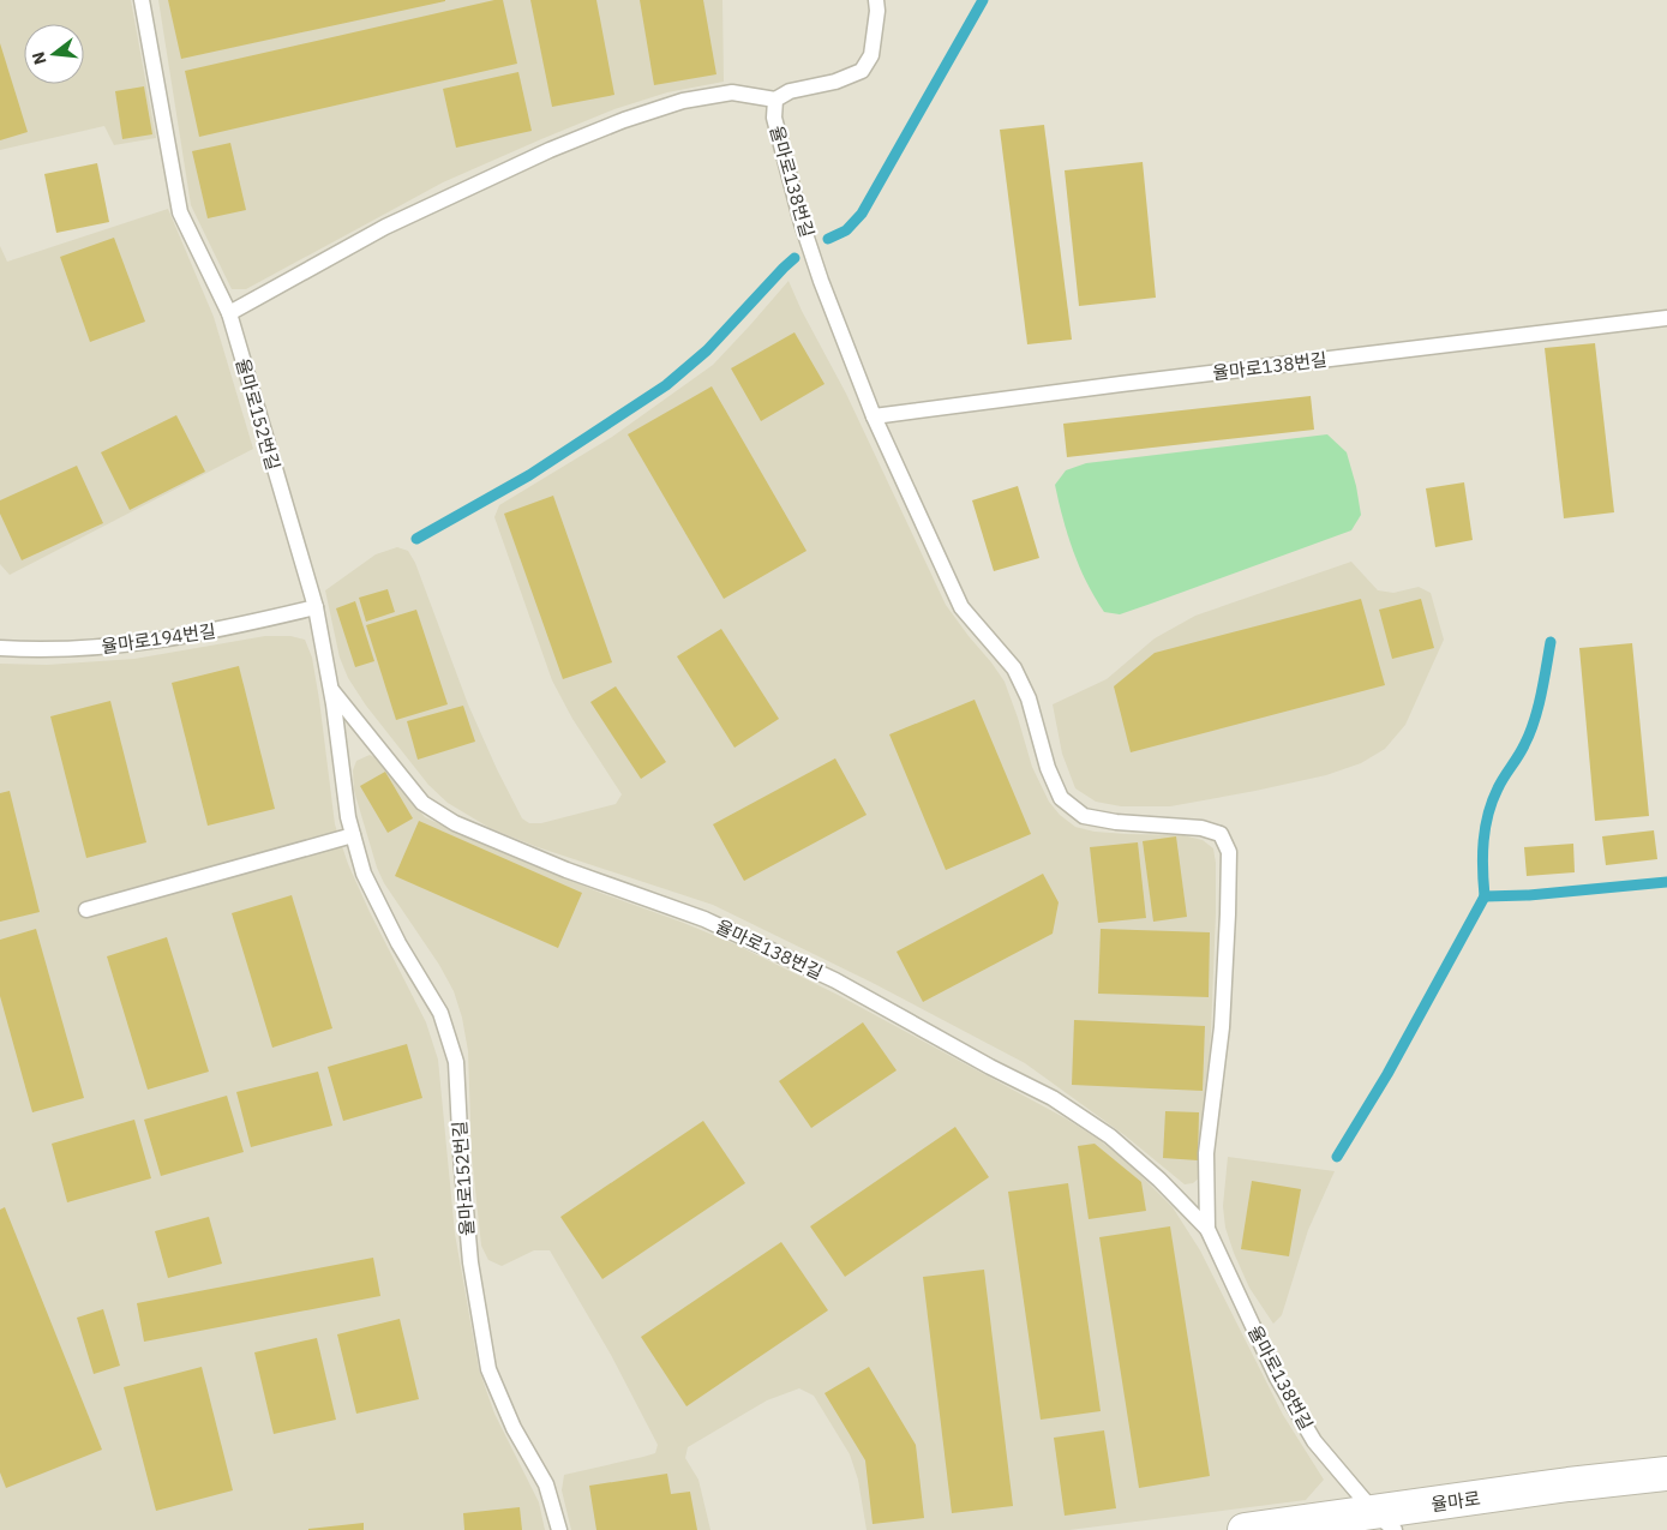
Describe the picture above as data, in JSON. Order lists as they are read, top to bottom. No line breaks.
{"streets":{"street":["율마로"],"lane":["율마로138번길","율마로152번길","율마로194번길"]},"crossings":[["율마로138번길","율마로152번길"],["율마로138번길","율마로"],["율마로152번길","율마로194번길"]],"north":"left"}
